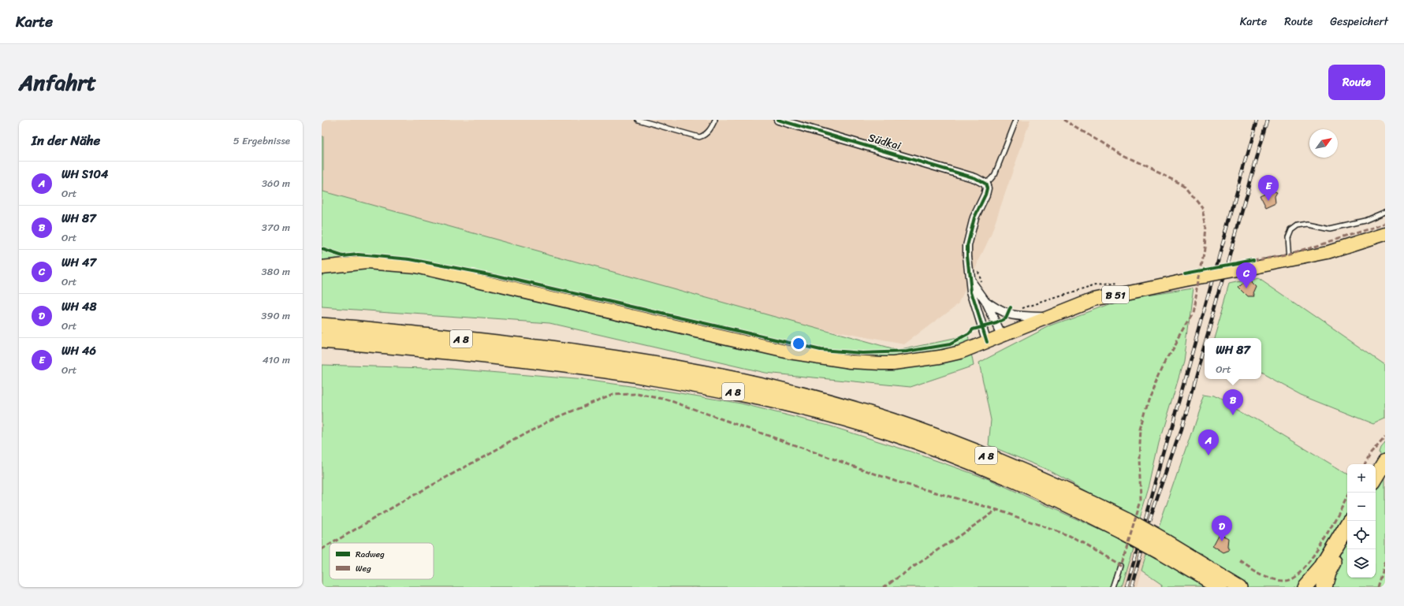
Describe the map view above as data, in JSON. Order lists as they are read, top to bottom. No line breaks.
{"streets":{"highway":["A 8"],"main road":["B 51"],"street":["Südkai"]},"legend":["Radweg","Weg"],"north":"top right","page":{"header":"Karte","nav":["Karte","Route","Gespeichert"],"title":"Anfahrt","buttons":"Route","heading":["In der Nähe","5 Ergebnisse"],"list":[{"mark":"A","name":"WH S104","note":"Ort","value":"360 m"},{"mark":"B","name":"WH 87","note":"Ort","value":"370 m"},{"mark":"C","name":"WH 47","note":"Ort","value":"380 m"},{"mark":"D","name":"WH 48","note":"Ort","value":"390 m"},{"mark":"E","name":"WH 46","note":"Ort","value":"410 m"}],"pins":["E","C","B","A","D"],"popup":["WH 87","Ort"],"map_buttons":["+","−"]}}
